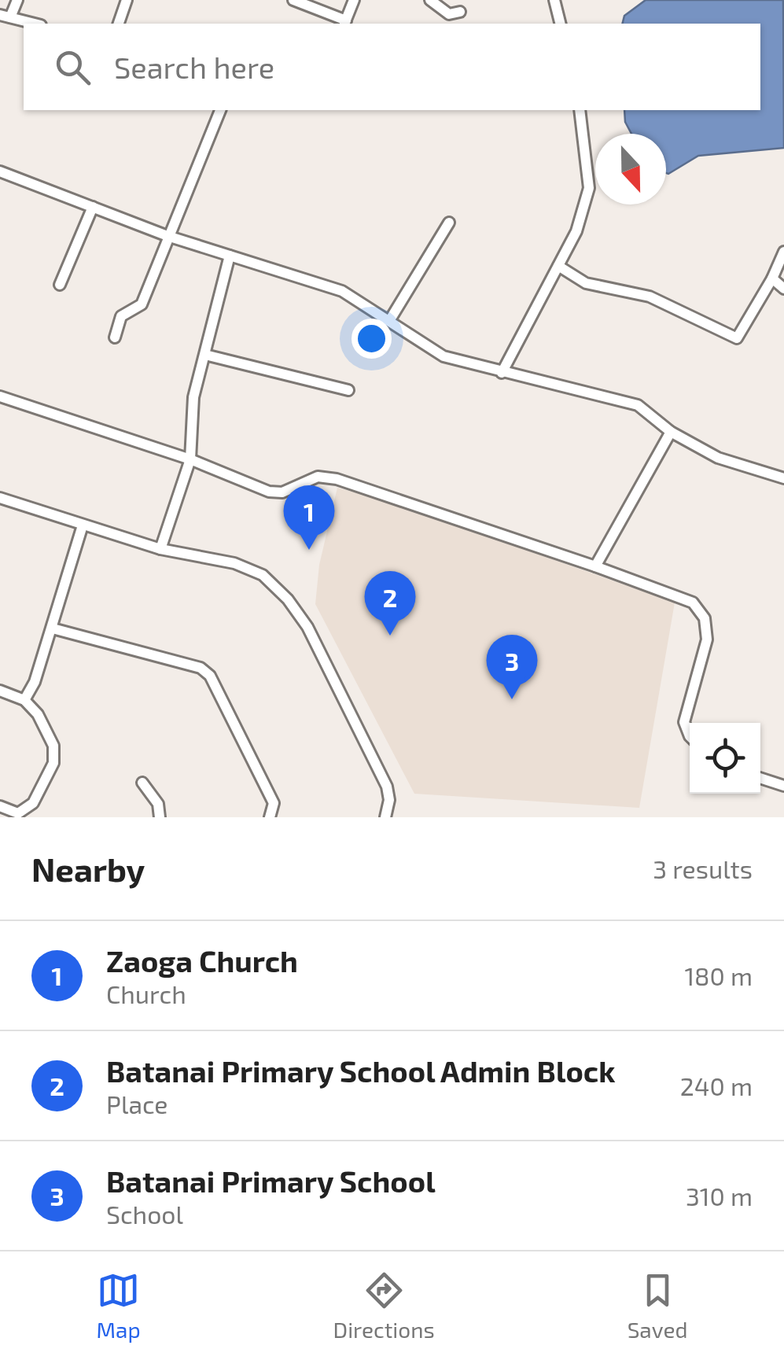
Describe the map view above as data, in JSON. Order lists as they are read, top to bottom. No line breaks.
{"north":"bottom","page":{"search":"Search here","pins":["1","2","3"],"heading":["Nearby","3 results"],"list":[{"mark":"1","name":"Zaoga Church","note":"Church","value":"180 m"},{"mark":"2","name":"Batanai Primary School Admin Block","note":"Place","value":"240 m"},{"mark":"3","name":"Batanai Primary School","note":"School","value":"310 m"}],"nav":["Map","Directions","Saved"]}}
